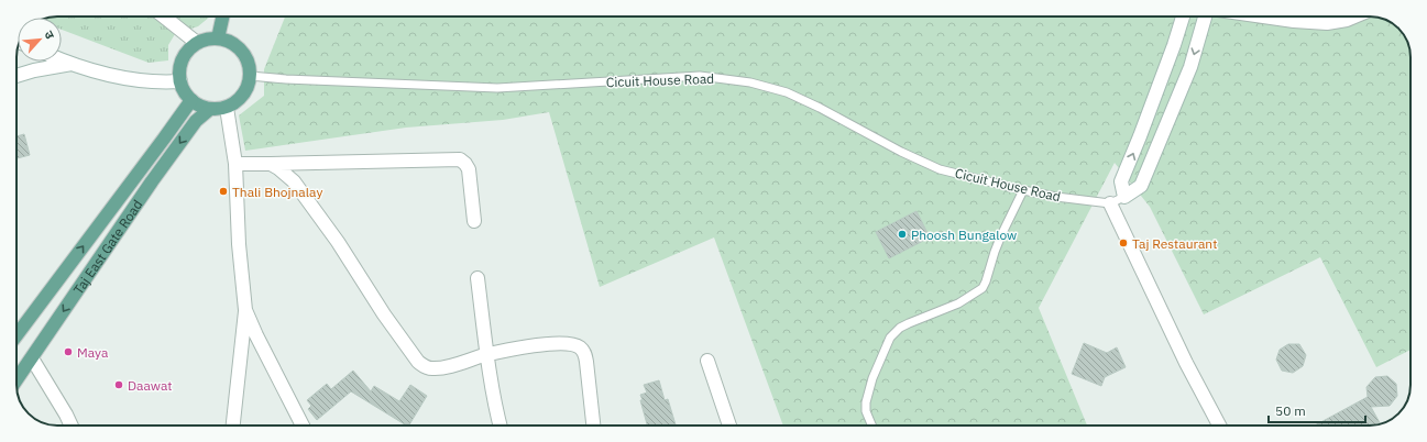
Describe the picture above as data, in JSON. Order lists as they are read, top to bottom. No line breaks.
{"streets":{"main road":["Taj East Gate Road"],"lane":["Cicuit House Road"]},"crossings":[["Cicuit House Road","Taj East Gate Road"]],"places":["Thali Bhojnalay","Phoosh Bungalow","Taj Restaurant","Maya","Daawat"],"scale_bar":"50 m","north":"top right"}
